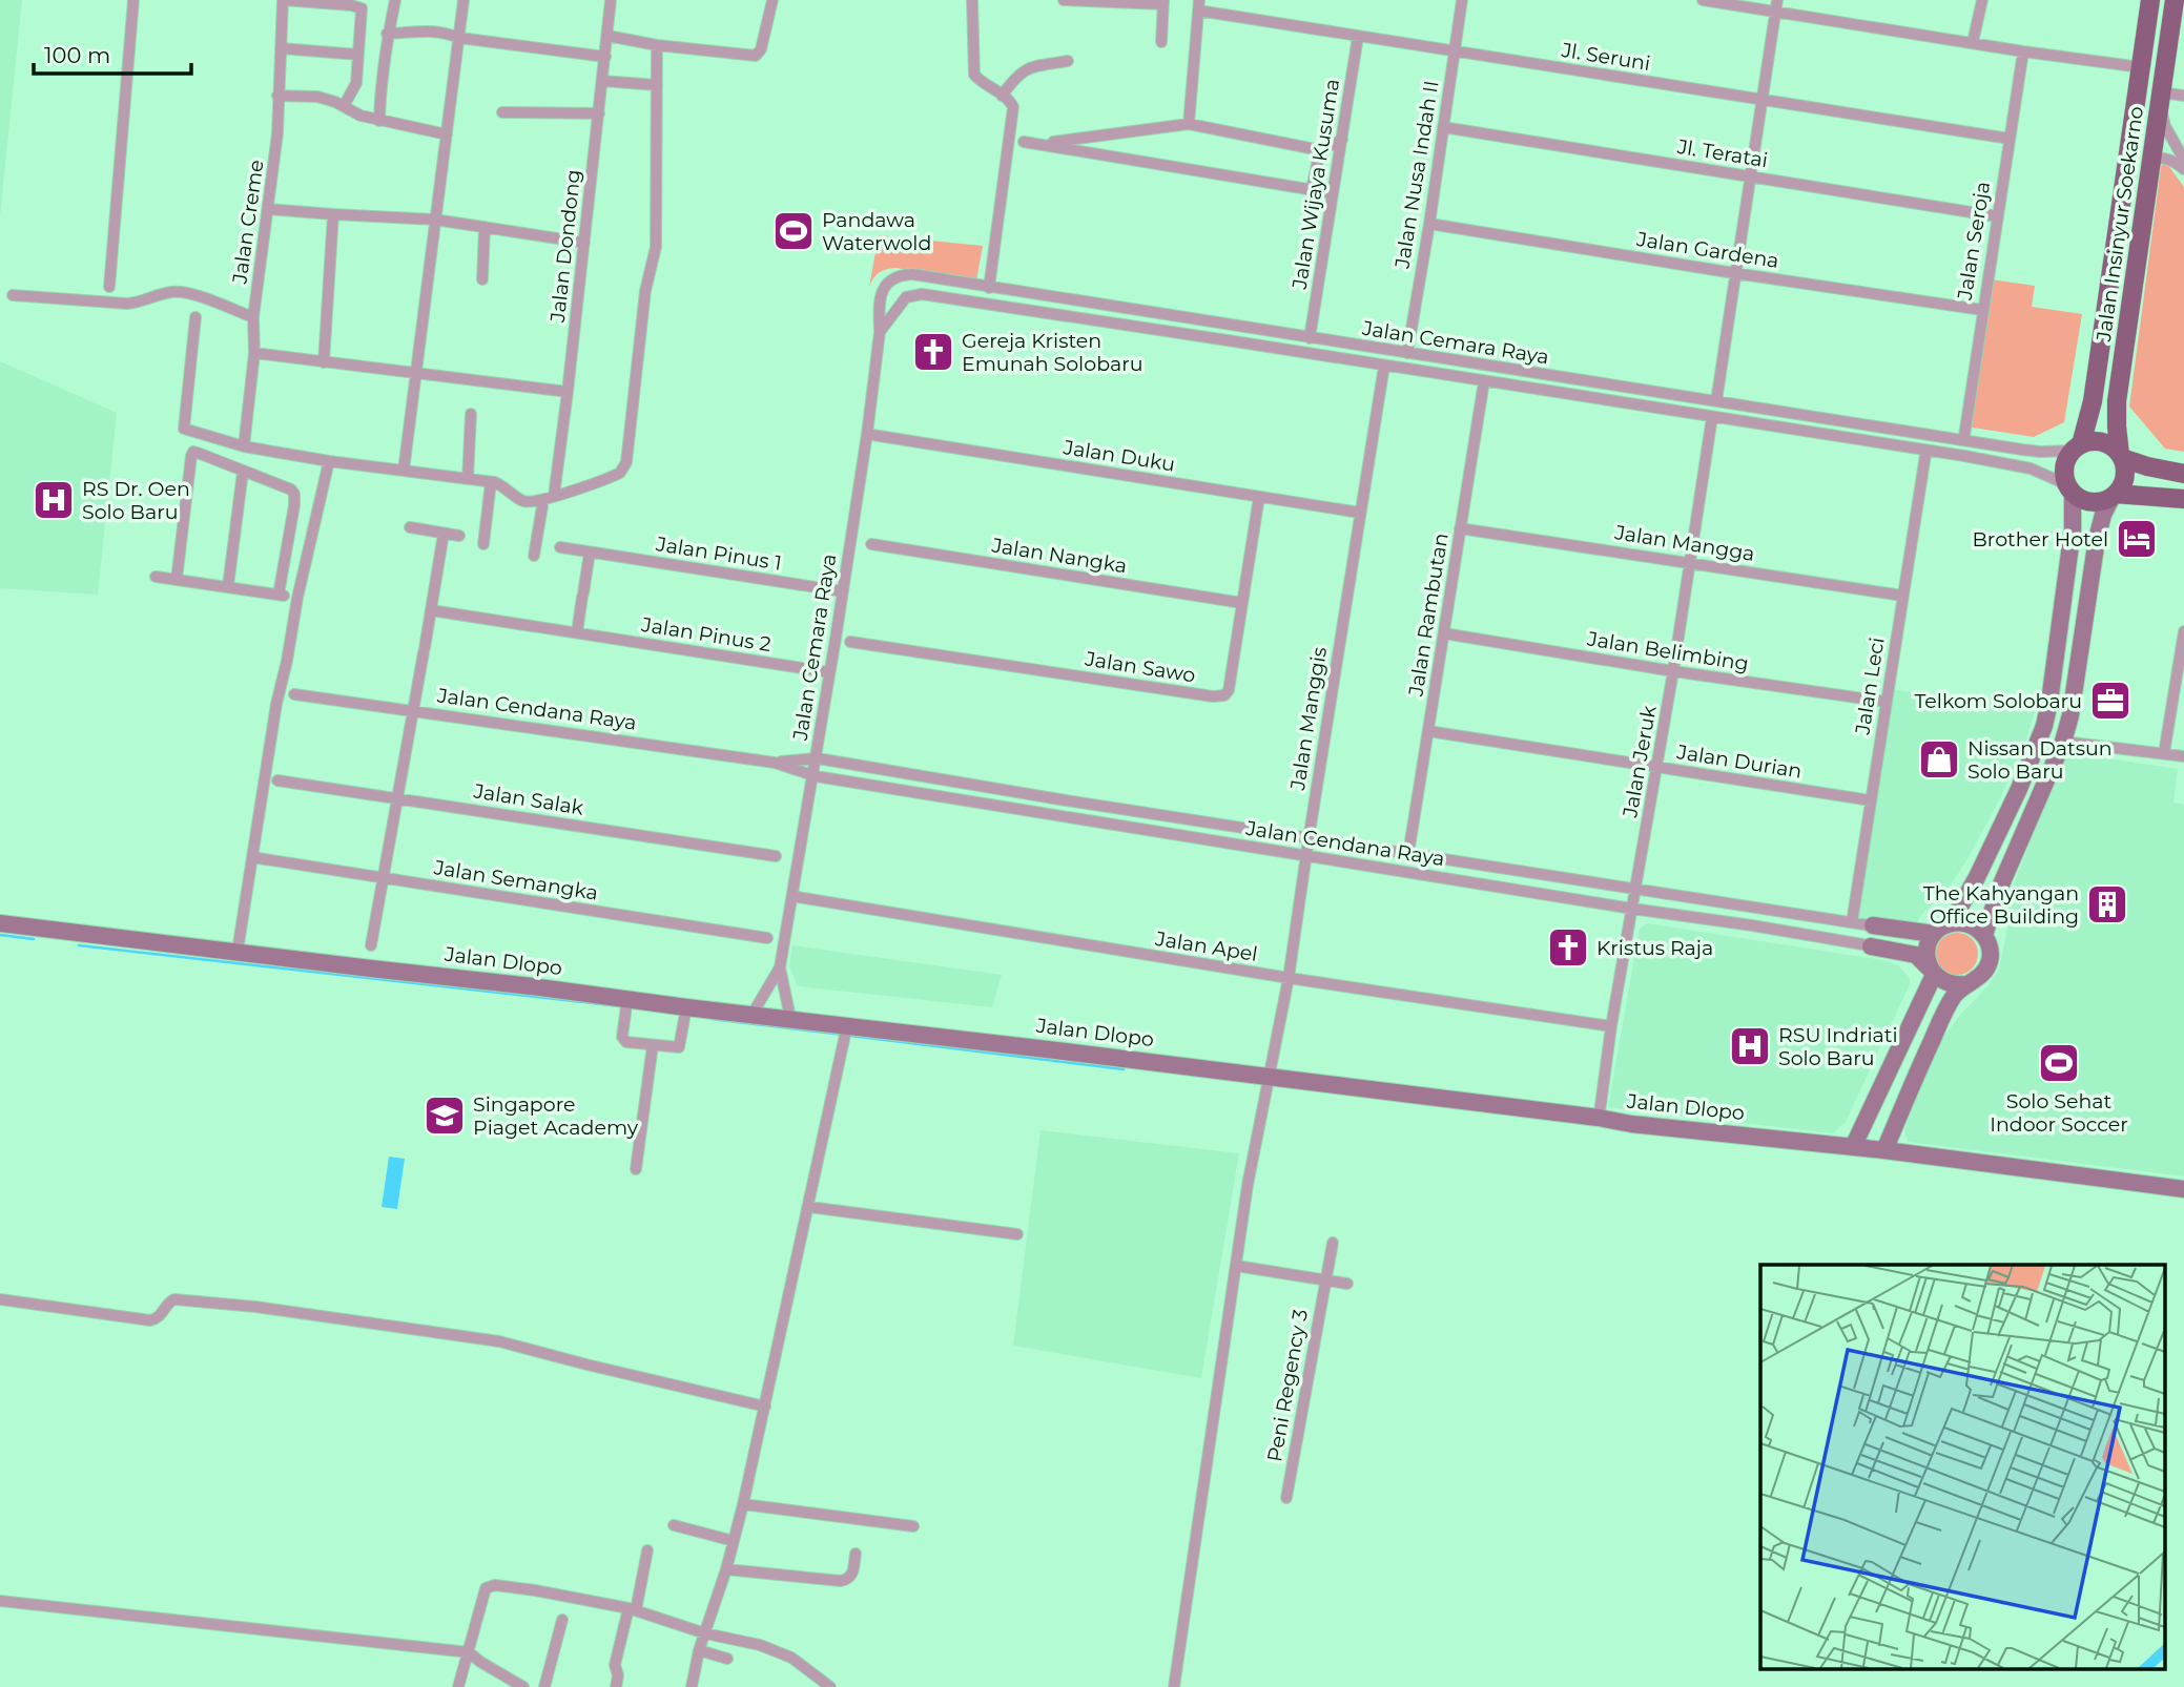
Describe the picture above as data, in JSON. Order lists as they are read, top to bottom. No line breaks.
{"streets":{"main road":["Jalan Insinyur Soekarno"],"street":["Jl. Seruni","Jl. Teratai","Jalan Nusa Indah II","Jalan Wijaya Kusuma","Jalan Creme","Jalan Seroja","Jalan Dondong","Jalan Gardena","Jalan Cemara Raya","Jalan Duku","Jalan Mangga","Jalan Pinus 1","Jalan Nangka","Jalan Rambutan","Jalan Pinus 2","Jalan Belimbing","Jalan Sawo","Jalan Leci","Jalan Cendana Raya","Jalan Manggis","Jalan Jeruk","Jalan Durian","Jalan Salak","Jalan Semangka","Jalan Apel","Jalan Dlopo","Peni Regency 3"]},"crossings":[["Jl. Seruni","Jalan Nusa Indah II"],["Jl. Seruni","Jalan Wijaya Kusuma"],["Jl. Seruni","Jalan Seroja"],["Jl. Teratai","Jalan Nusa Indah II"],["Jl. Teratai","Jalan Seroja"],["Jalan Nusa Indah II","Jalan Gardena"],["Jalan Nusa Indah II","Jalan Cemara Raya"],["Jalan Wijaya Kusuma","Jalan Cemara Raya"],["Jalan Insinyur Soekarno","Jalan Cemara Raya"],["Jalan Seroja","Jalan Gardena"],["Jalan Cemara Raya","Jalan Pinus 1"],["Jalan Cemara Raya","Jalan Rambutan"],["Jalan Cemara Raya","Jalan Pinus 2"],["Jalan Cemara Raya","Jalan Cendana Raya"],["Jalan Cemara Raya","Jalan Manggis"],["Jalan Cemara Raya","Jalan Jeruk"],["Jalan Duku","Jalan Sawo"],["Jalan Duku","Jalan Manggis"],["Jalan Mangga","Jalan Rambutan"],["Jalan Mangga","Jalan Leci"],["Jalan Mangga","Jalan Jeruk"],["Jalan Nangka","Jalan Sawo"],["Jalan Rambutan","Jalan Belimbing"],["Jalan Rambutan","Jalan Cendana Raya"],["Jalan Rambutan","Jalan Durian"],["Jalan Belimbing","Jalan Leci"],["Jalan Belimbing","Jalan Jeruk"],["Jalan Leci","Jalan Cendana Raya"],["Jalan Leci","Jalan Durian"],["Jalan Cendana Raya","Jalan Manggis"],["Jalan Cendana Raya","Jalan Jeruk"],["Jalan Manggis","Jalan Apel"],["Jalan Manggis","Jalan Dlopo"],["Jalan Jeruk","Jalan Durian"],["Jalan Jeruk","Jalan Apel"]],"places":{"sports":["Pandawa Waterwold","Solo Sehat Indoor Soccer"],"church":["Gereja Kristen Emunah Solobaru","Kristus Raja"],"hospital":["RS Dr. Oen Solo Baru","RSU Indriati Solo Baru"],"hotel":["Brother Hotel"],"office":["Telkom Solobaru"],"shop":["Nissan Datsun Solo Baru"],"building":["The Kahyangan Office Building"],"school or university":["Singapore Piaget Academy"]},"scale_bar":"100 m"}
